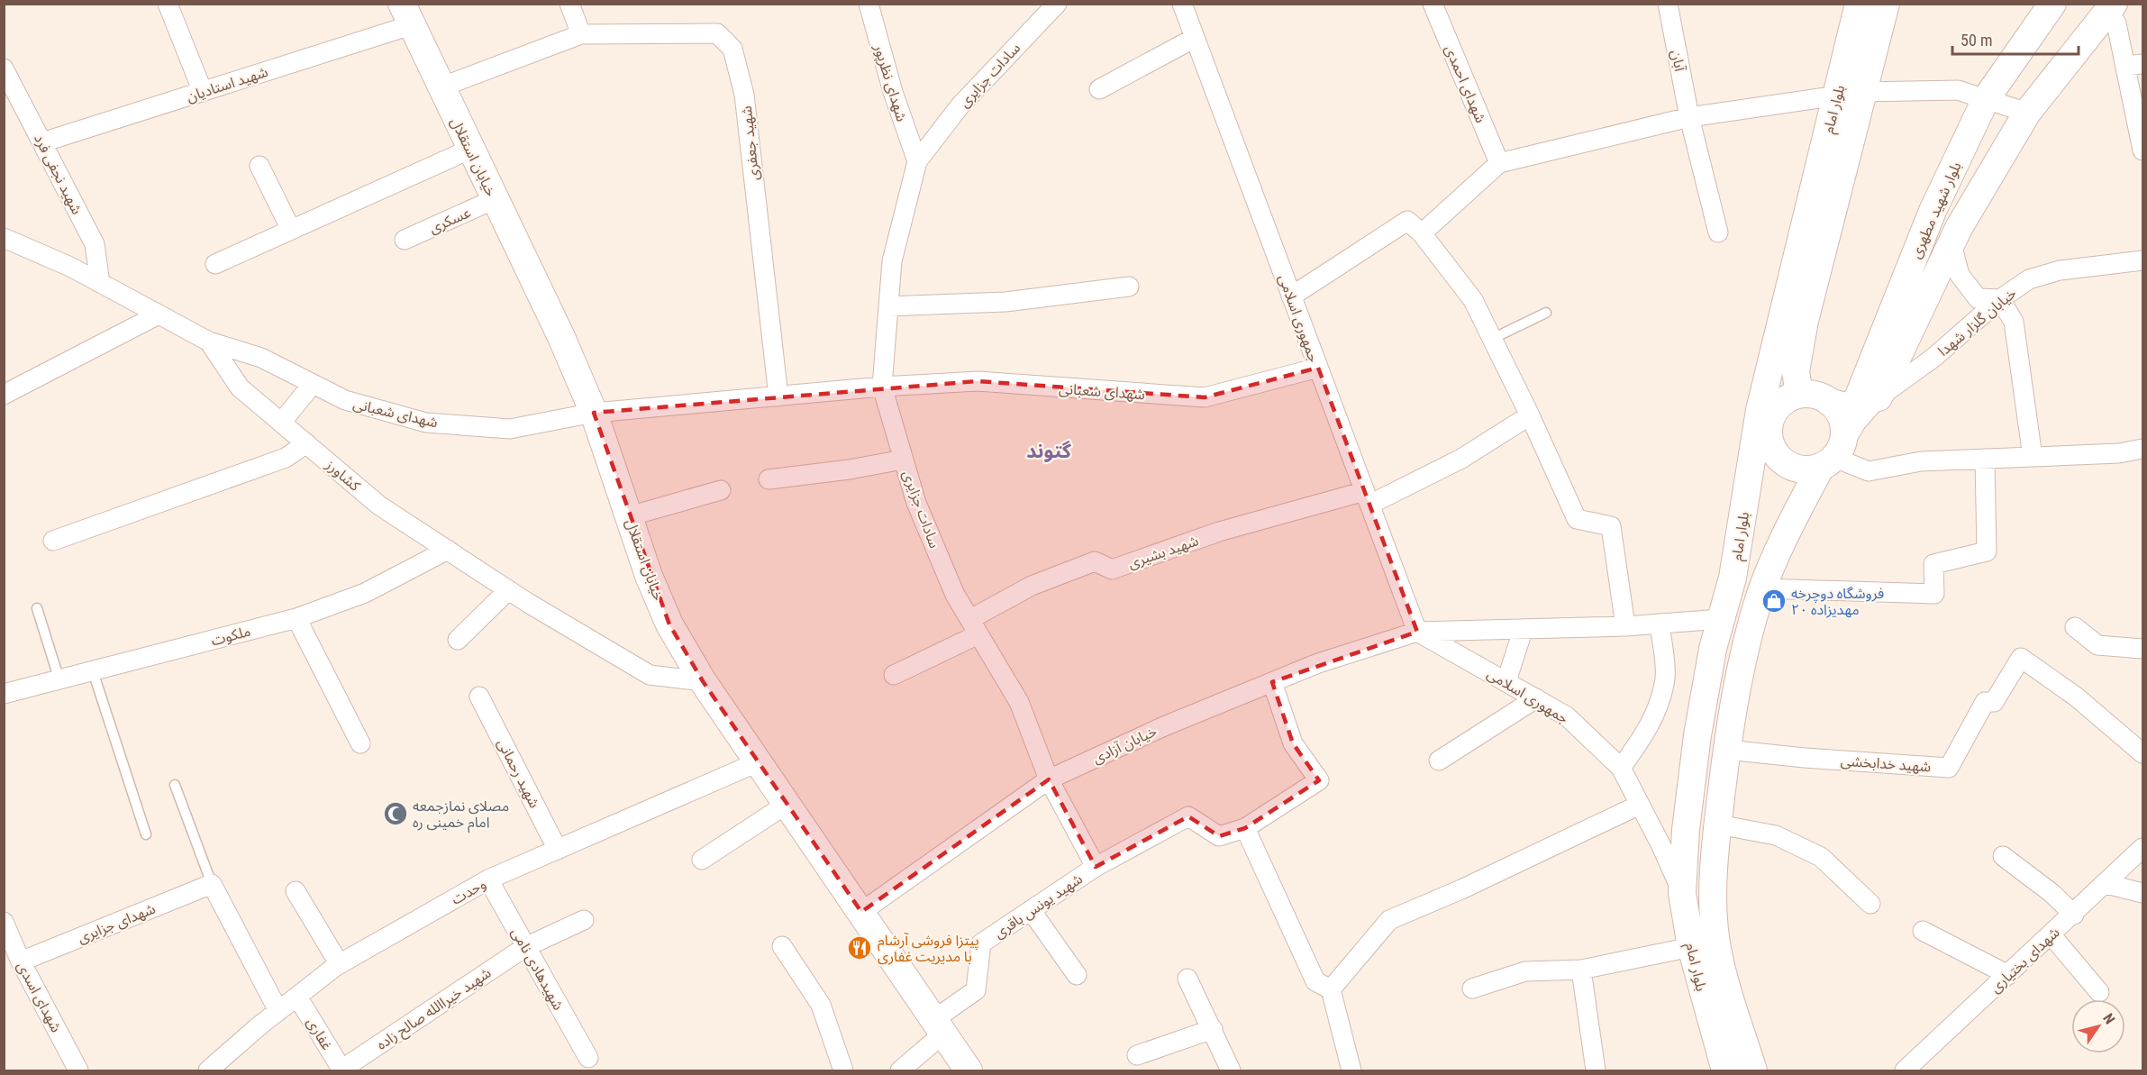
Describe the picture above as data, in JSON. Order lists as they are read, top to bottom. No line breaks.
{"streets":{"street":["آبان","سادات جزایری","شهدای نظرپور","شهید استادیان","شهدای احمدی","بلوار امام","شهید جعفری","خیابان استقلال","شهید نجفی فرد","بلوار شهید مطهری","عسکری","جمهوری اسلامی","خیابان گلزار شهدا","شهدای شعبانی","کشاورز","شهید بشیری","ملکوت","خیابان آزادی","شهید خدابخشی","شهید رحمانی","وحدت","شهید یونس باقری","شهدای جزایری","شهدای بختیاری","شهیدهادی نامی","شهدای اسدی","شهید خیراالله صالح زاده","غفاری"]},"crossings":[["سادات جزایری","شهدای نظرپور"],["سادات جزایری","شهدای شعبانی"],["سادات جزایری","شهید بشیری"],["سادات جزایری","خیابان آزادی"],["سادات جزایری","شهید یونس باقری"],["شهید استادیان","خیابان استقلال"],["شهید استادیان","شهید نجفی فرد"],["بلوار امام","بلوار شهید مطهری"],["بلوار امام","جمهوری اسلامی"],["بلوار امام","خیابان گلزار شهدا"],["بلوار امام","شهید خدابخشی"],["شهید جعفری","شهدای شعبانی"],["خیابان استقلال","عسکری"],["خیابان استقلال","شهدای شعبانی"],["خیابان استقلال","کشاورز"],["خیابان استقلال","خیابان آزادی"],["خیابان استقلال","وحدت"],["خیابان استقلال","شهید یونس باقری"],["شهید نجفی فرد","کشاورز"],["بلوار شهید مطهری","خیابان گلزار شهدا"],["جمهوری اسلامی","شهدای شعبانی"],["جمهوری اسلامی","شهید بشیری"],["جمهوری اسلامی","خیابان آزادی"],["شهدای شعبانی","کشاورز"],["کشاورز","ملکوت"],["شهید رحمانی","وحدت"],["وحدت","شهیدهادی نامی"],["وحدت","غفاری"],["شهدای جزایری","شهدای اسدی"],["شهیدهادی نامی","شهید خیراالله صالح زاده"],["شهید خیراالله صالح زاده","غفاری"]],"districts":["گتوند"],"places":{"shop":["فروشگاه دوچرخه ۲۰ مهدیزاده"],"mosque":["مصلای نمازجمعه امام خمینی ره"],"restaurant":["پیتزا فروشی آرشام با مدیریت غفاری"]},"scale_bar":"50 m","north":"top right"}
